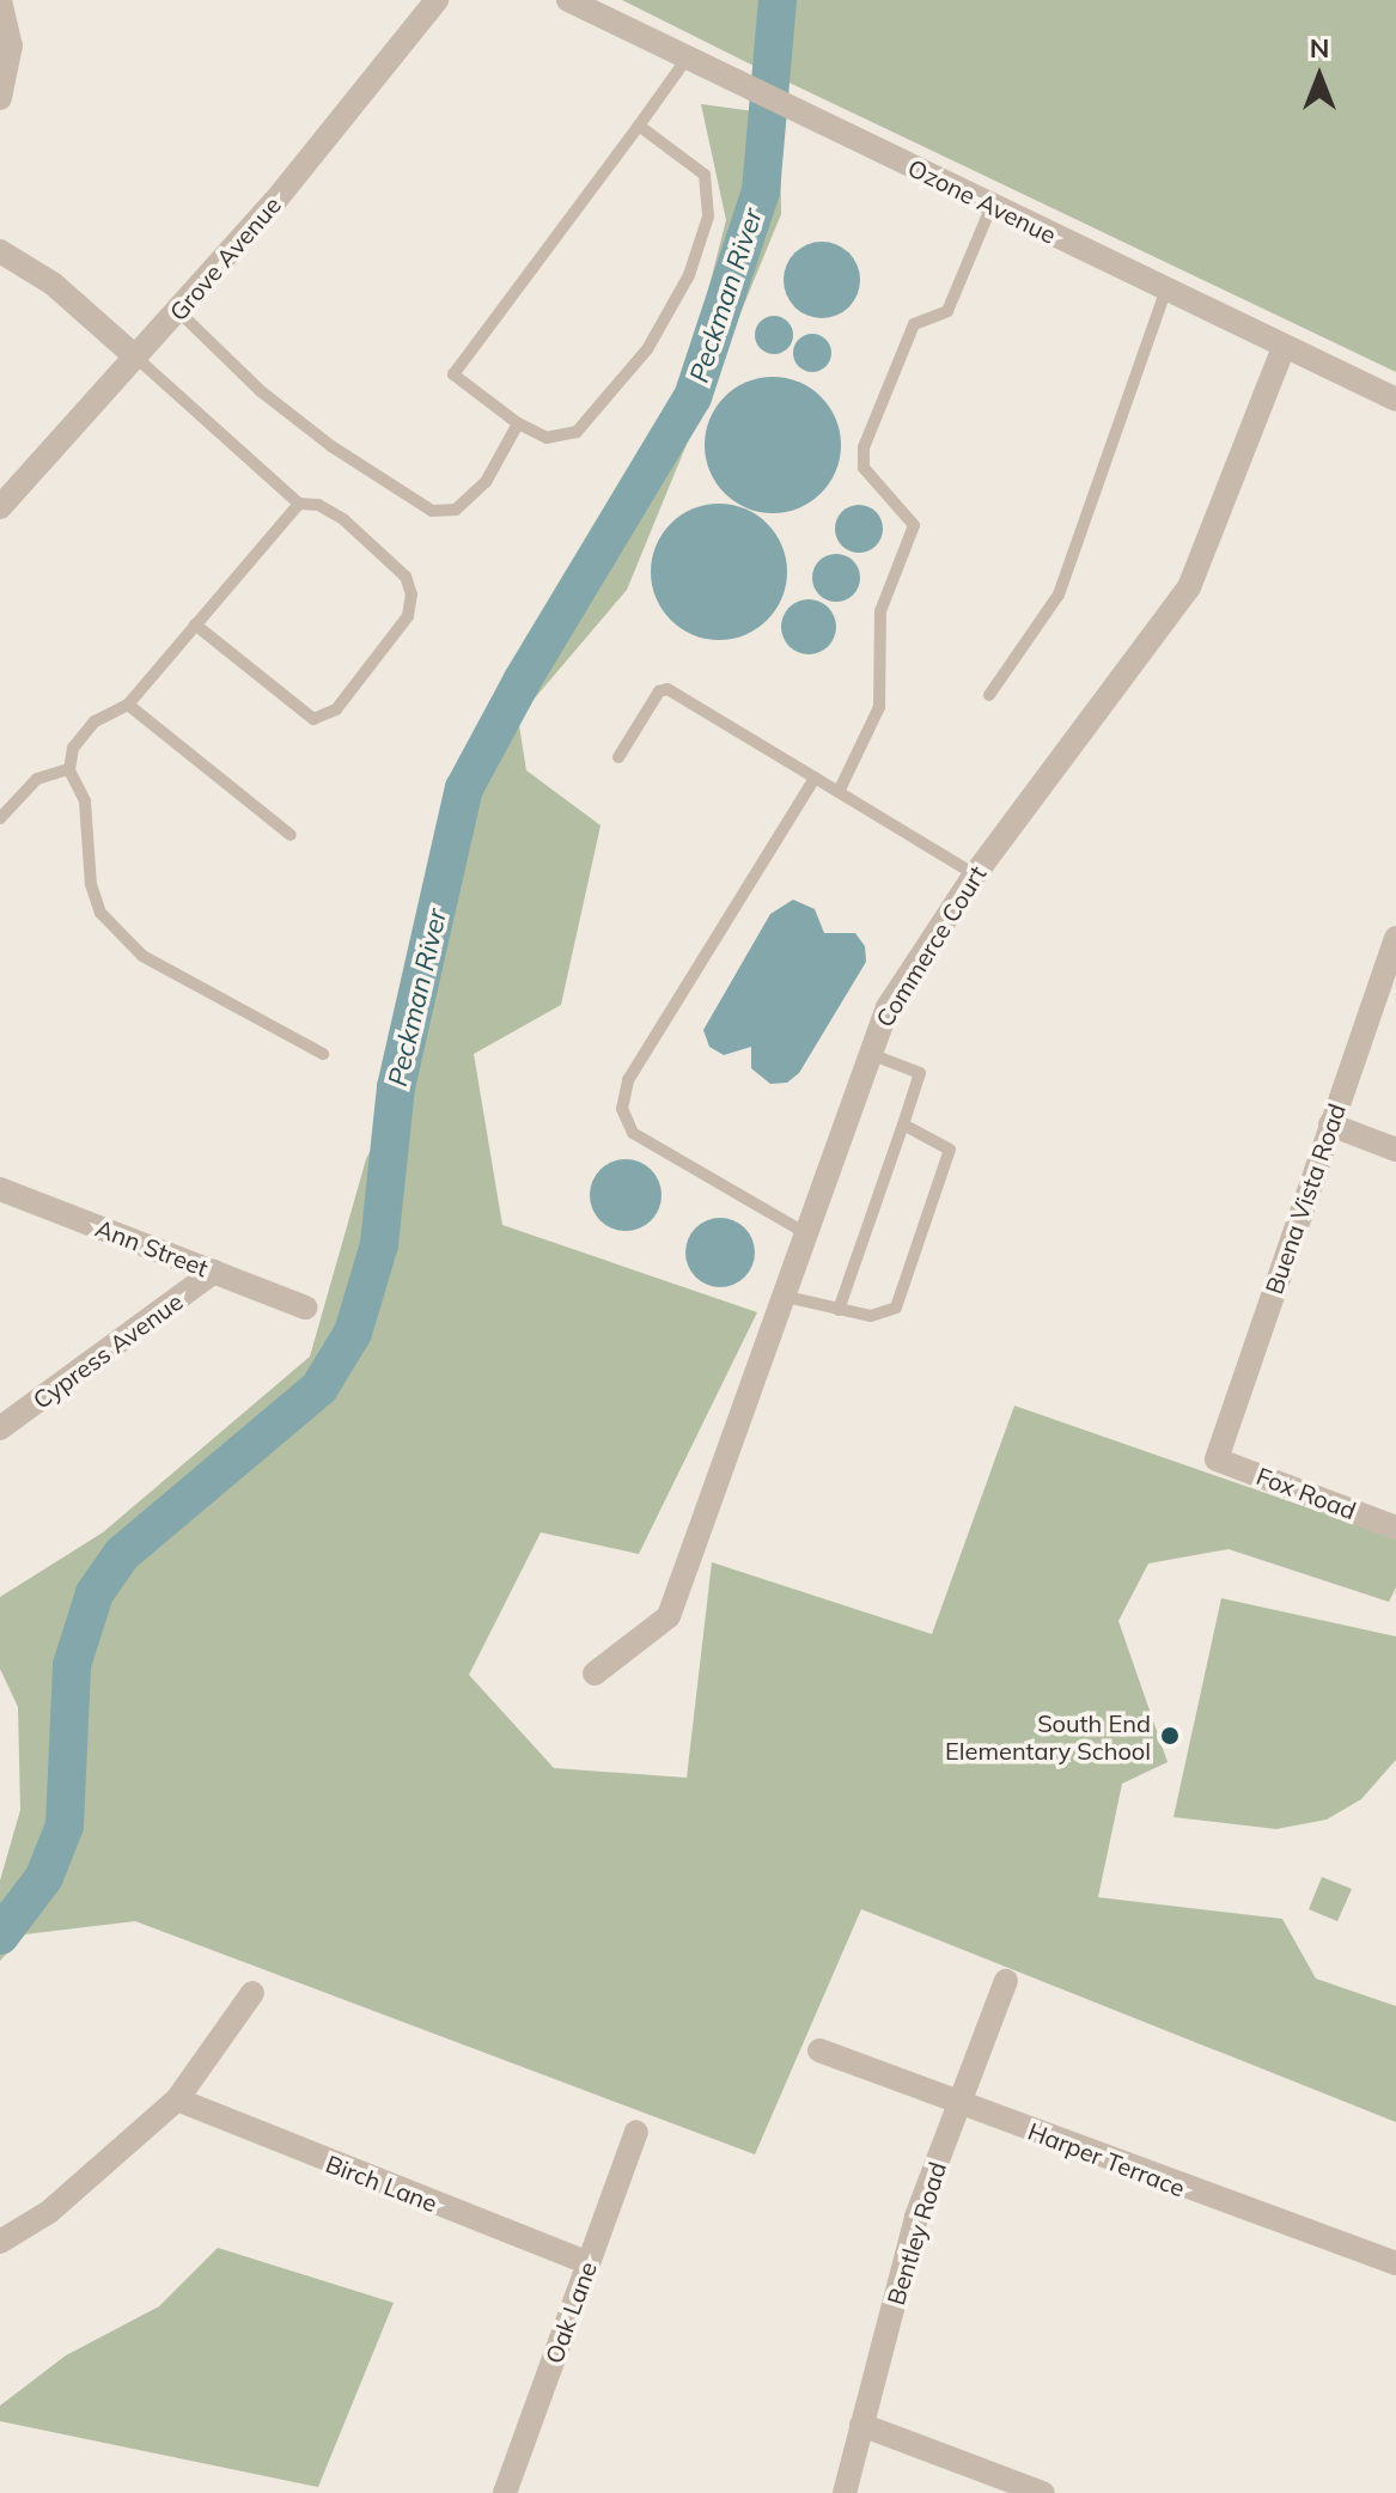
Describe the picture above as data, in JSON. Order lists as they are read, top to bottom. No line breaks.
{"streets":{"street":["Ozone Avenue","Grove Avenue","Commerce Court","Buena Vista Road","Ann Street","Cypress Avenue","Fox Road","Harper Terrace","Birch Lane","Bentley Road","Oak Lane"]},"crossings":[["Ozone Avenue","Commerce Court"],["Buena Vista Road","Fox Road"],["Ann Street","Cypress Avenue"],["Harper Terrace","Bentley Road"],["Birch Lane","Oak Lane"]],"water":["Peckman River"],"places":["South End Elementary School"],"north":"top"}
